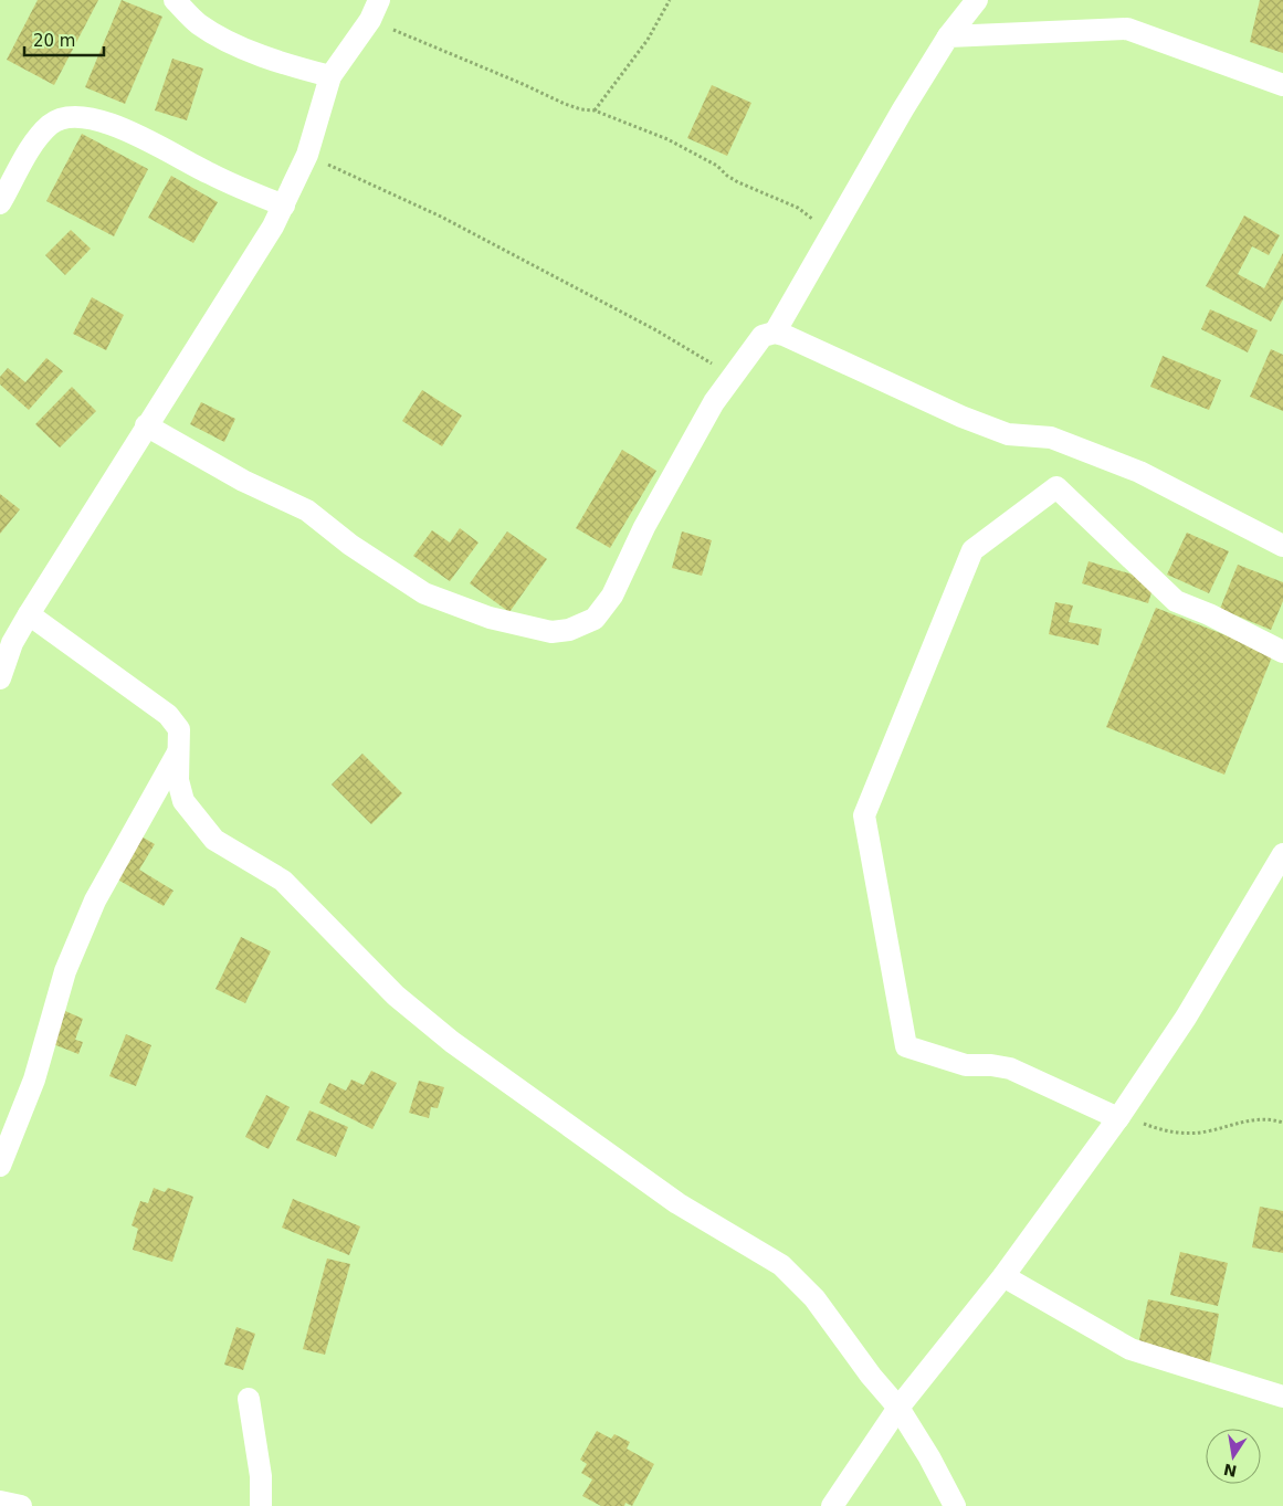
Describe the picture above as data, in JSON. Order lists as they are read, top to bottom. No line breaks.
{"scale_bar":"20 m","north":"bottom"}
